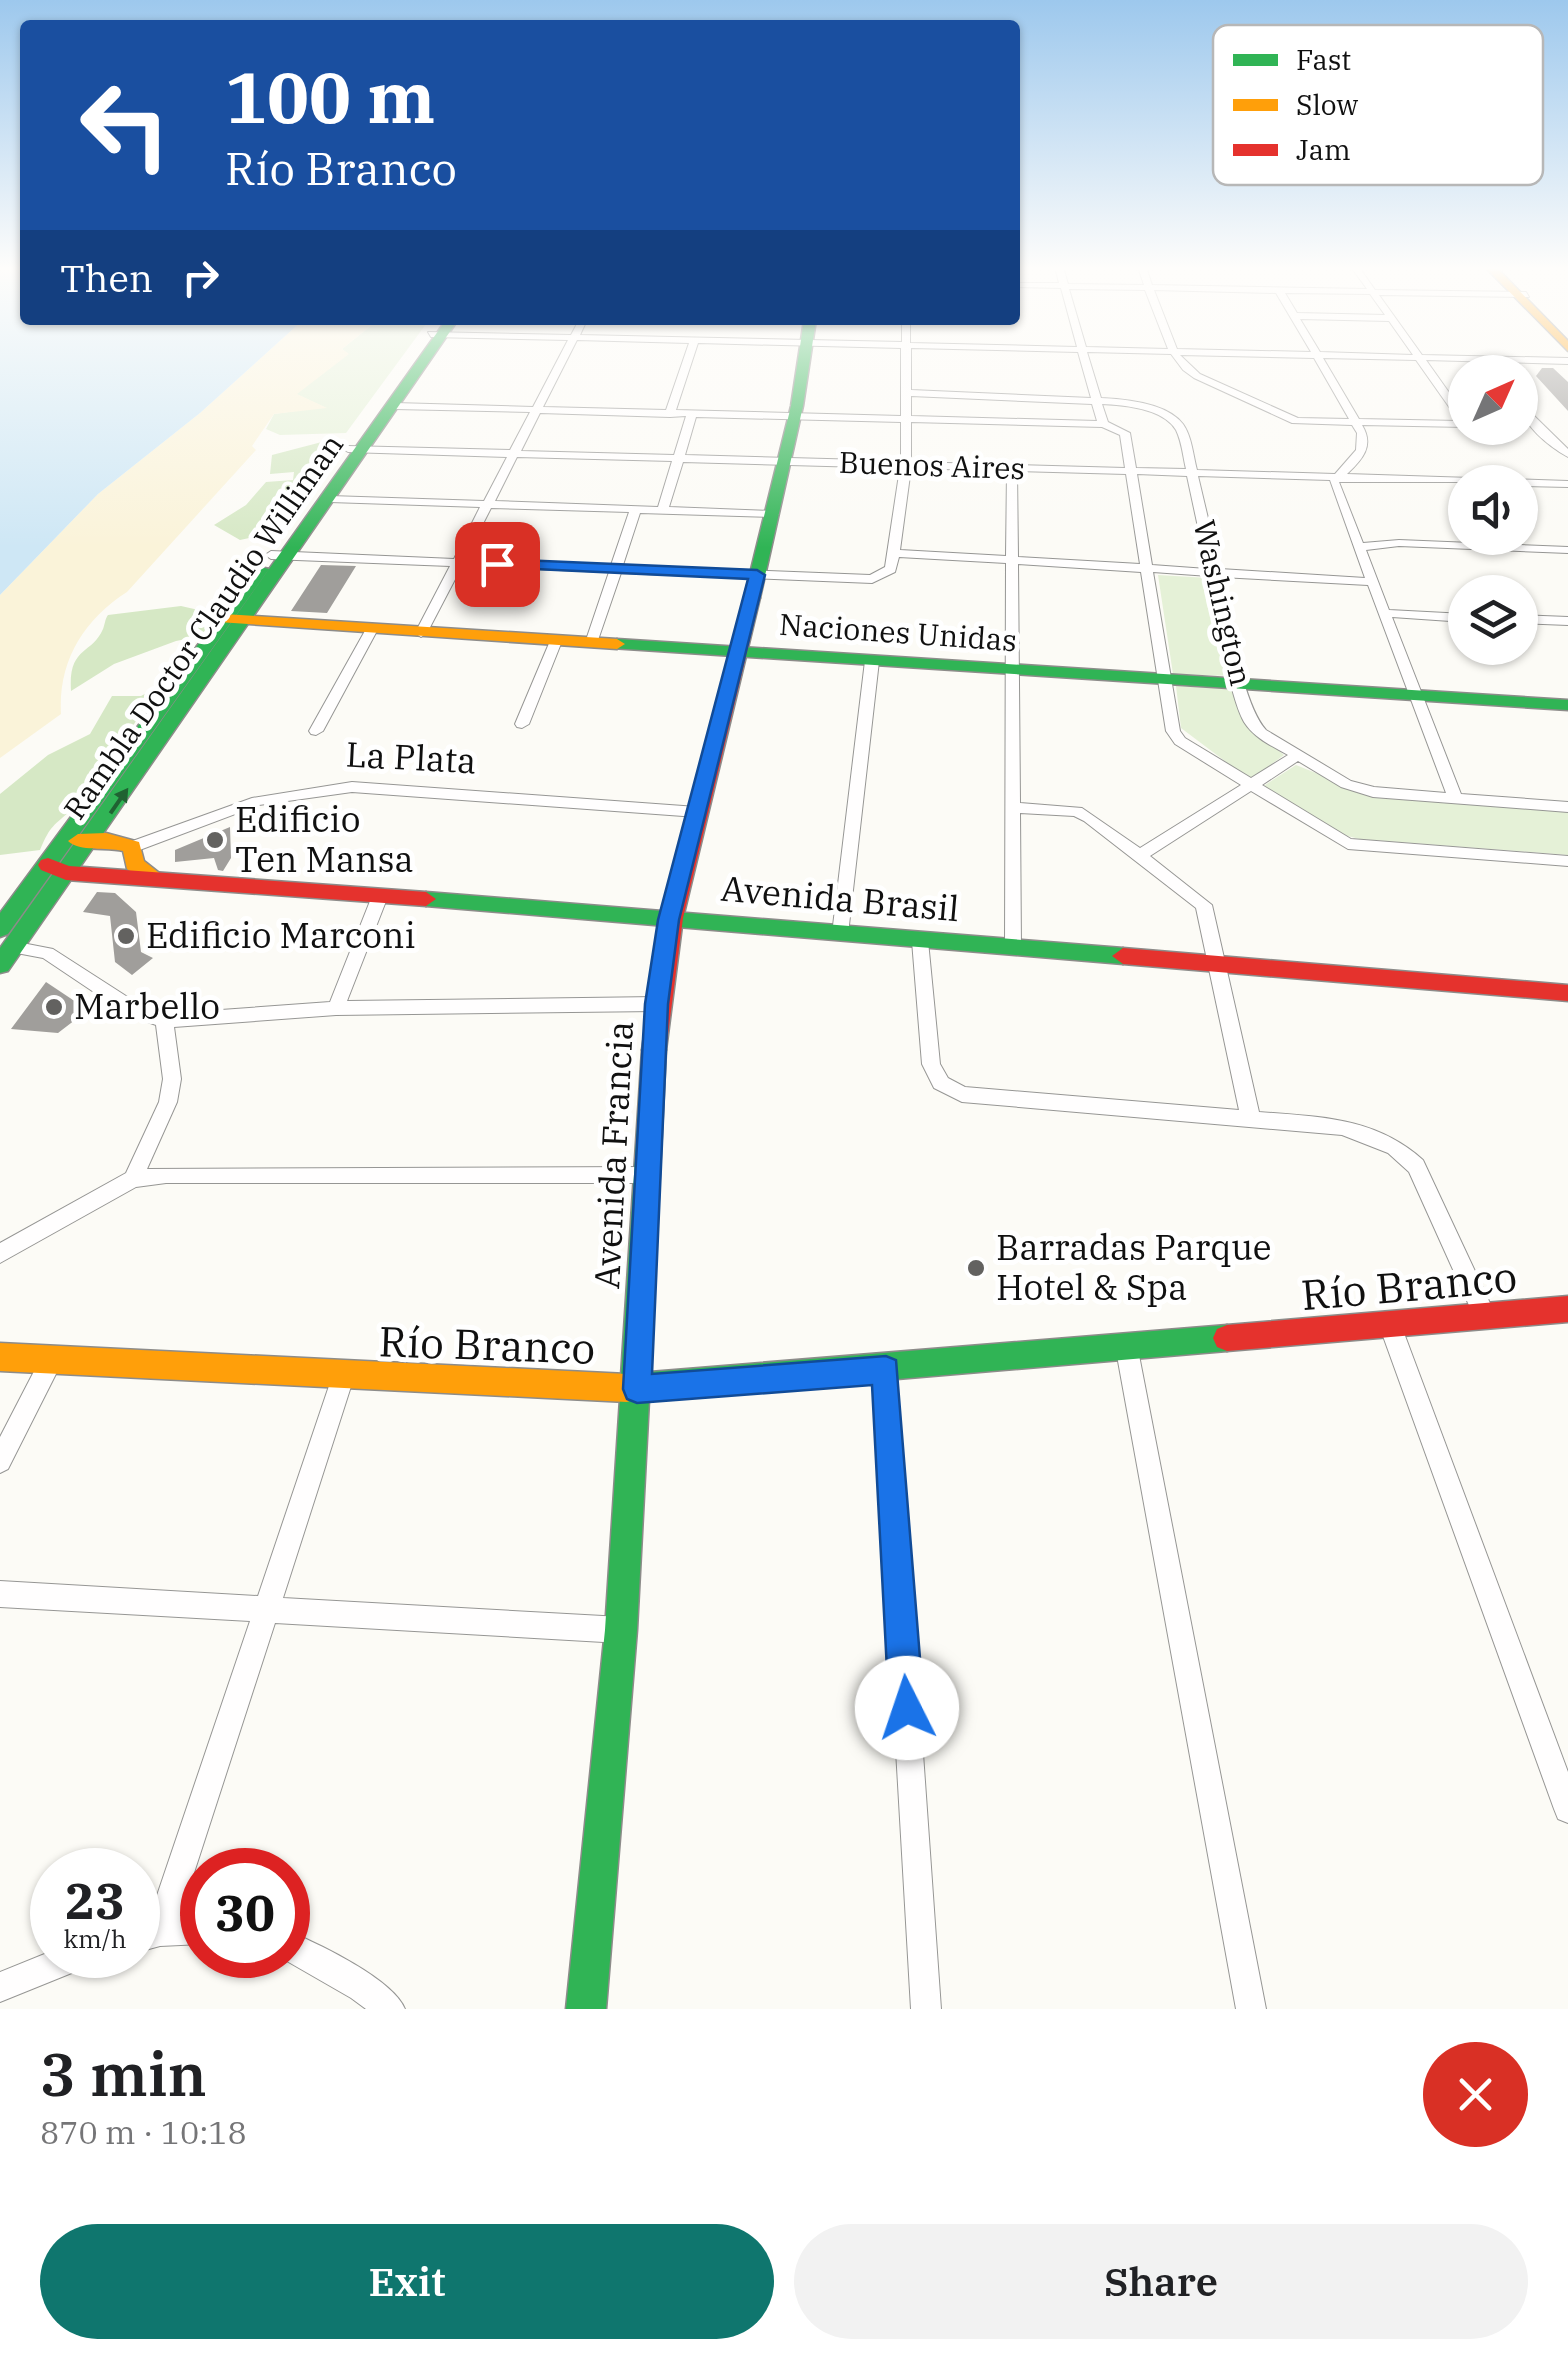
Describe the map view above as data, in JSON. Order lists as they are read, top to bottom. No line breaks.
{"streets":{"street":["Buenos Aires","Washington","Rambla Doctor Claudio Williman","Naciones Unidas","La Plata","Avenida Brasil","Avenida Francia","Río Branco"]},"crossings":[["Buenos Aires","Washington"],["Buenos Aires","Rambla Doctor Claudio Williman"],["Buenos Aires","Avenida Francia"],["Washington","Naciones Unidas"],["Rambla Doctor Claudio Williman","Naciones Unidas"],["Rambla Doctor Claudio Williman","Avenida Brasil"],["Naciones Unidas","Avenida Francia"],["La Plata","Avenida Francia"],["Avenida Brasil","Avenida Francia"],["Avenida Francia","Río Branco"]],"places":["Edificio Ten Mansa","Edificio Marconi","Marbello","Barradas Parque Hotel & Spa"],"legend":["Fast","Slow","Jam"],"north":"top right","page":{"turn":["100 m","Río Branco"],"then":"Then","speed":"23 km/h","limit":"30","heading":["3 min","870 m · 10:18"],"buttons":["Exit","Share"]}}
